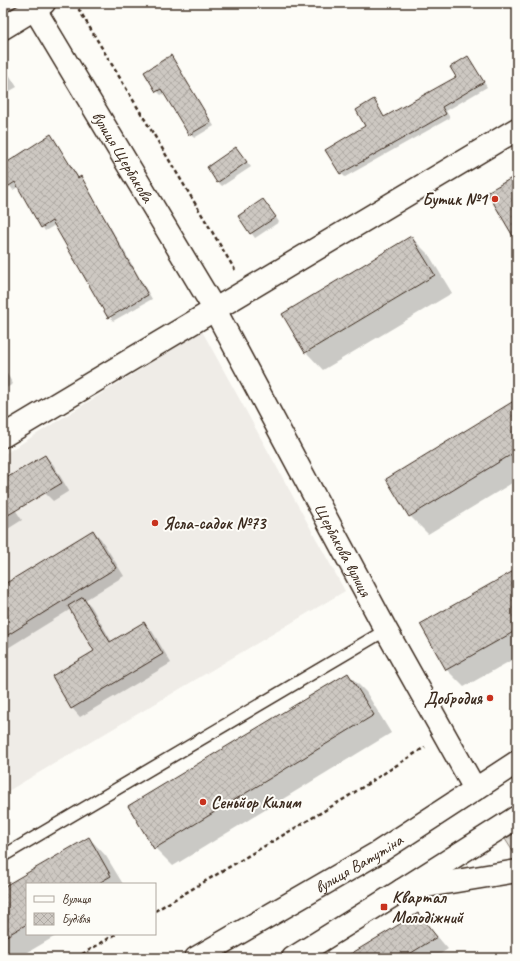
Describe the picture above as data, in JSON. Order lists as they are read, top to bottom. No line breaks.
{"streets":{"street":["вулиця Щербакова","Щербакова вулиця","вулиця Ватутіна"]},"crossings":[["вулиця Щербакова","Щербакова вулиця"],["Щербакова вулиця","вулиця Ватутіна"]],"places":{"other":["Бутик №1","Ясла-садок №73","Добродия","Сеньйор Килим"],"transit":["Квартал Молодіжний"]},"legend":["Вулиця","Будівля"]}
